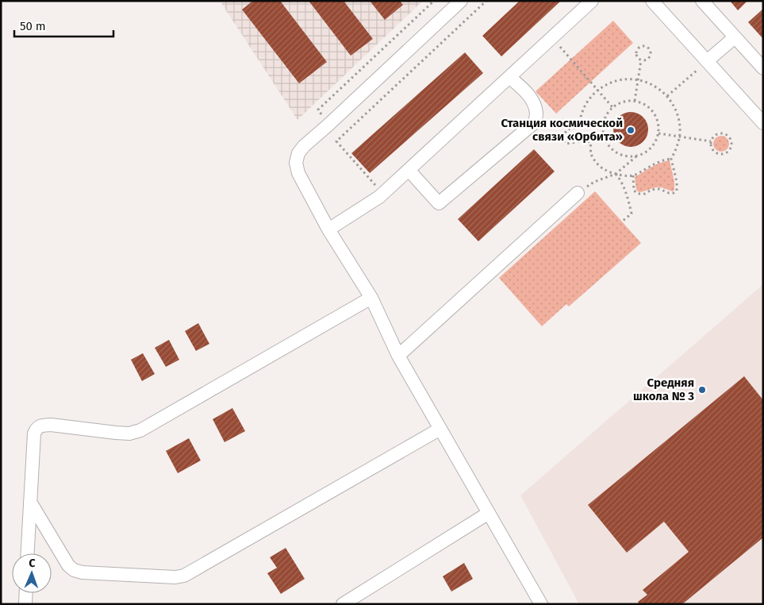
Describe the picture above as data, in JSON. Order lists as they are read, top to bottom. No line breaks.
{"places":["Станция космической связи «Орбита»","Средняя школа № 3"],"scale_bar":"50 m","north":"top"}
